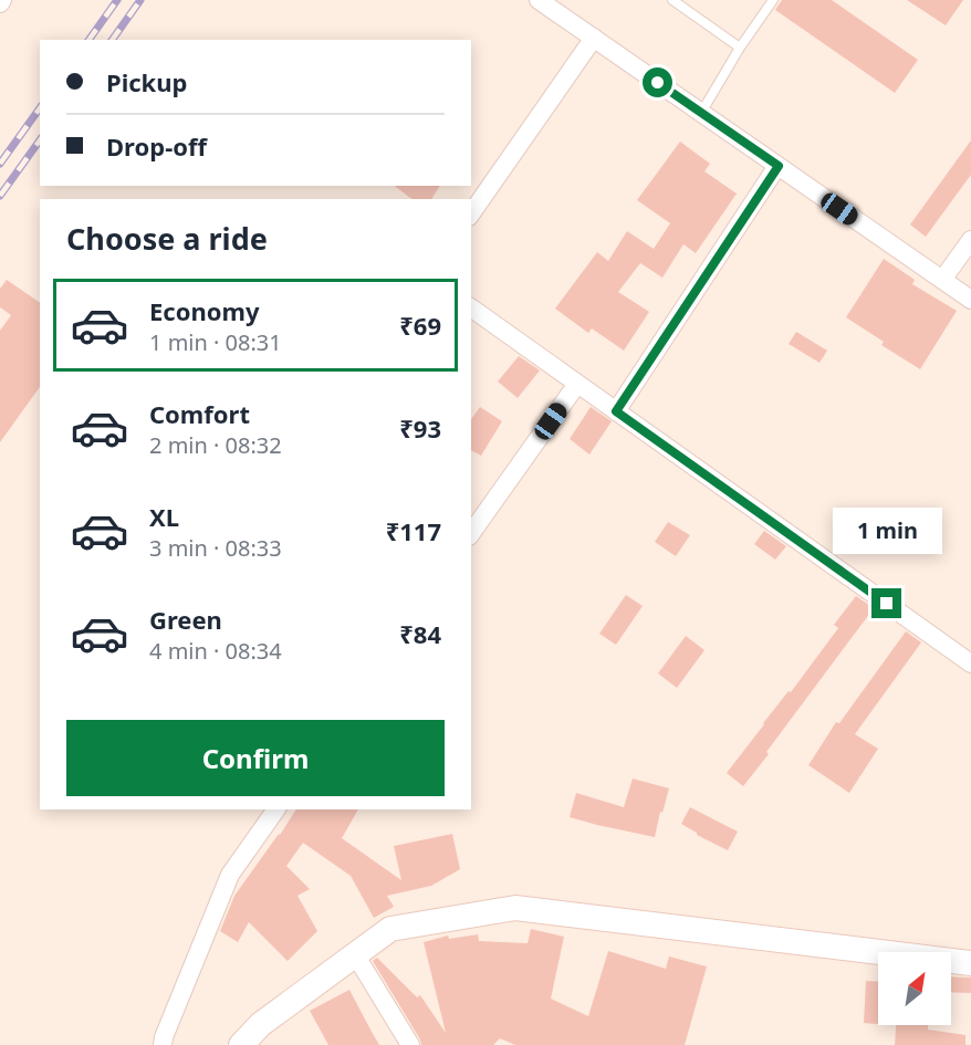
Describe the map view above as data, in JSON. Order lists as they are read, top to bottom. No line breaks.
{"north":"top right","page":{"banner":["Pickup","Drop-off"],"heading":"Choose a ride","list":[{"name":"Economy","note":"1 min · 08:31","value":"₹69"},{"name":"Comfort","note":"2 min · 08:32","value":"₹93"},{"name":"XL","note":"3 min · 08:33","value":"₹117"},{"name":"Green","note":"4 min · 08:34","value":"₹84"}],"bubble":"1 min","buttons":"Confirm"}}
